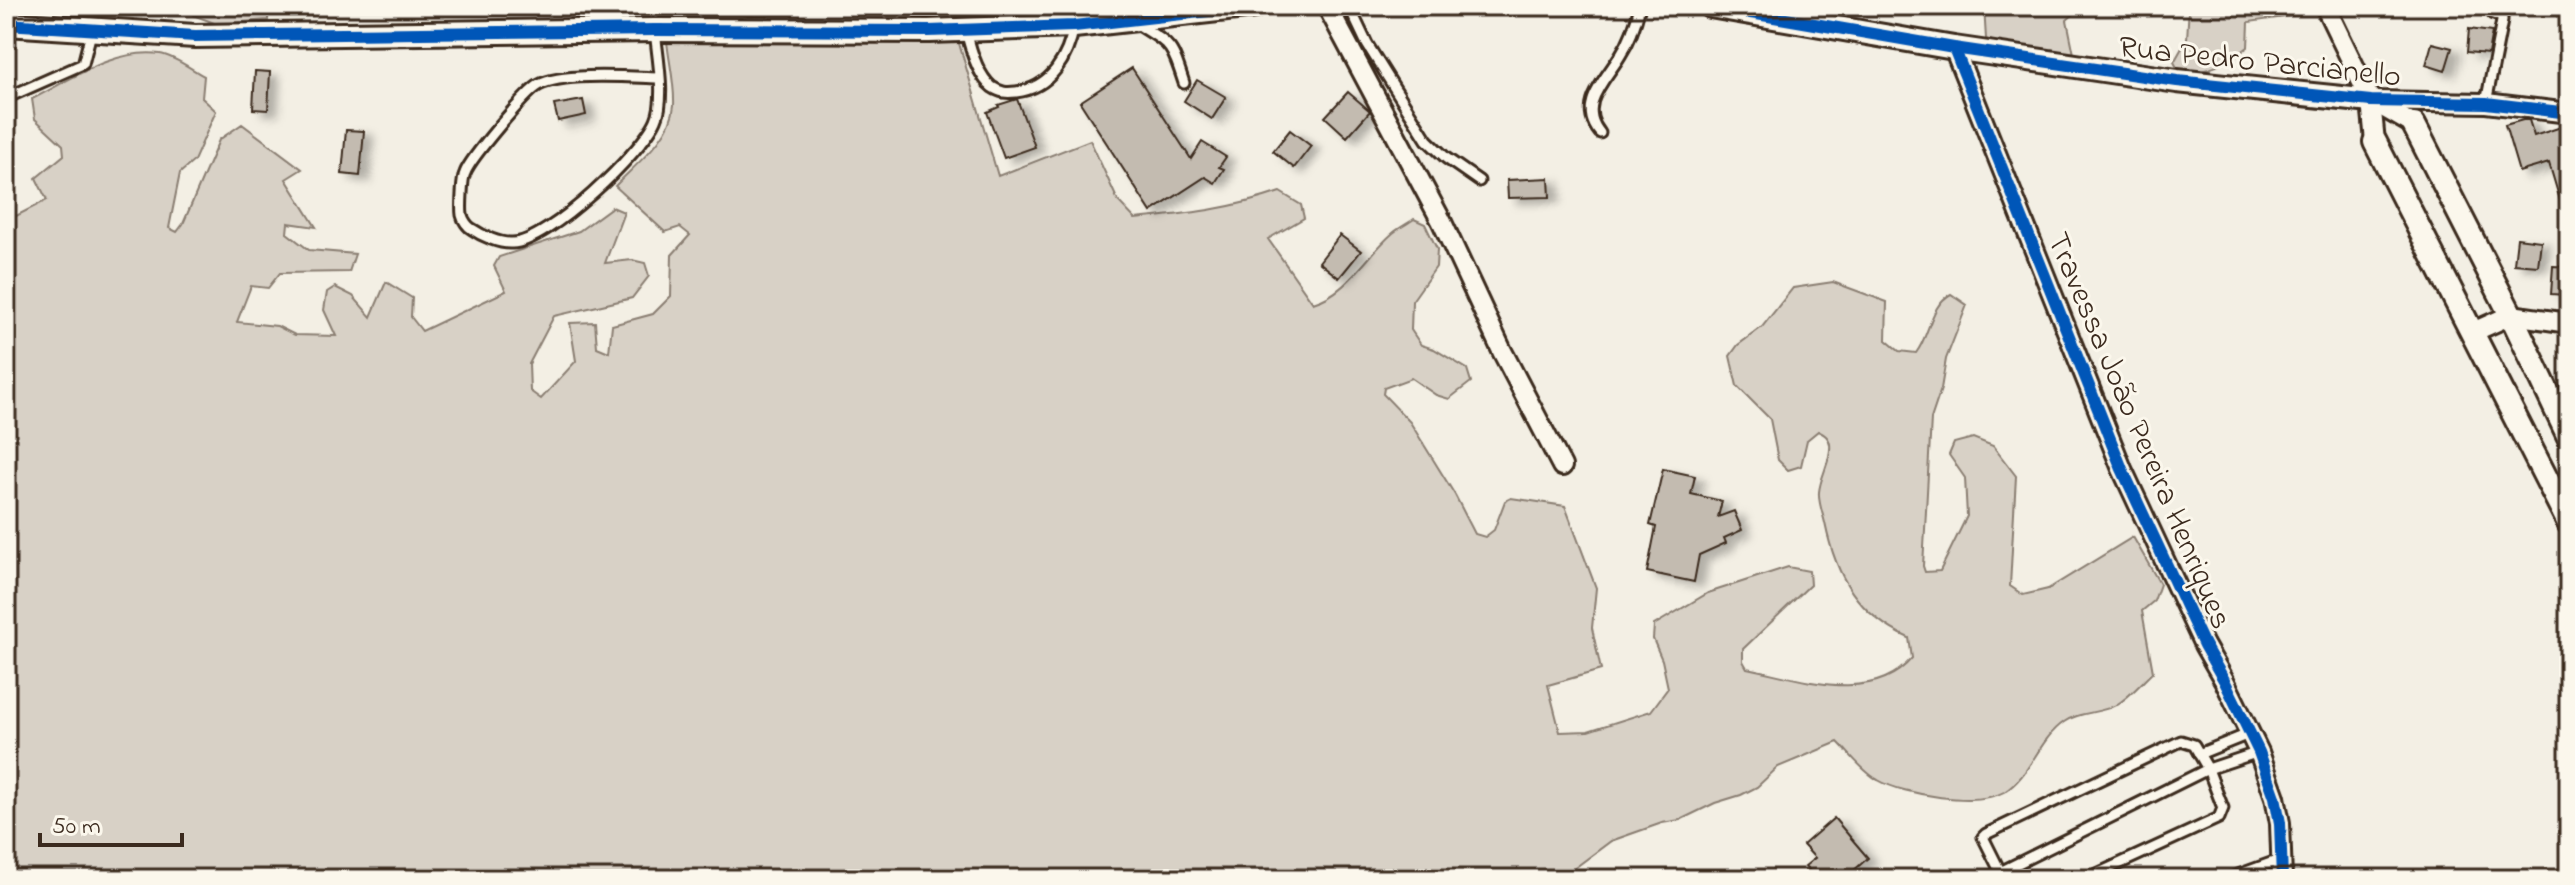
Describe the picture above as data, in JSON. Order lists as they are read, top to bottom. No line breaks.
{"streets":{"street":["Rua Pedro Parcianello","Travessa João Pereira Henriques"]},"crossings":[["Rua Pedro Parcianello","Travessa João Pereira Henriques"]],"scale_bar":"50 m"}
